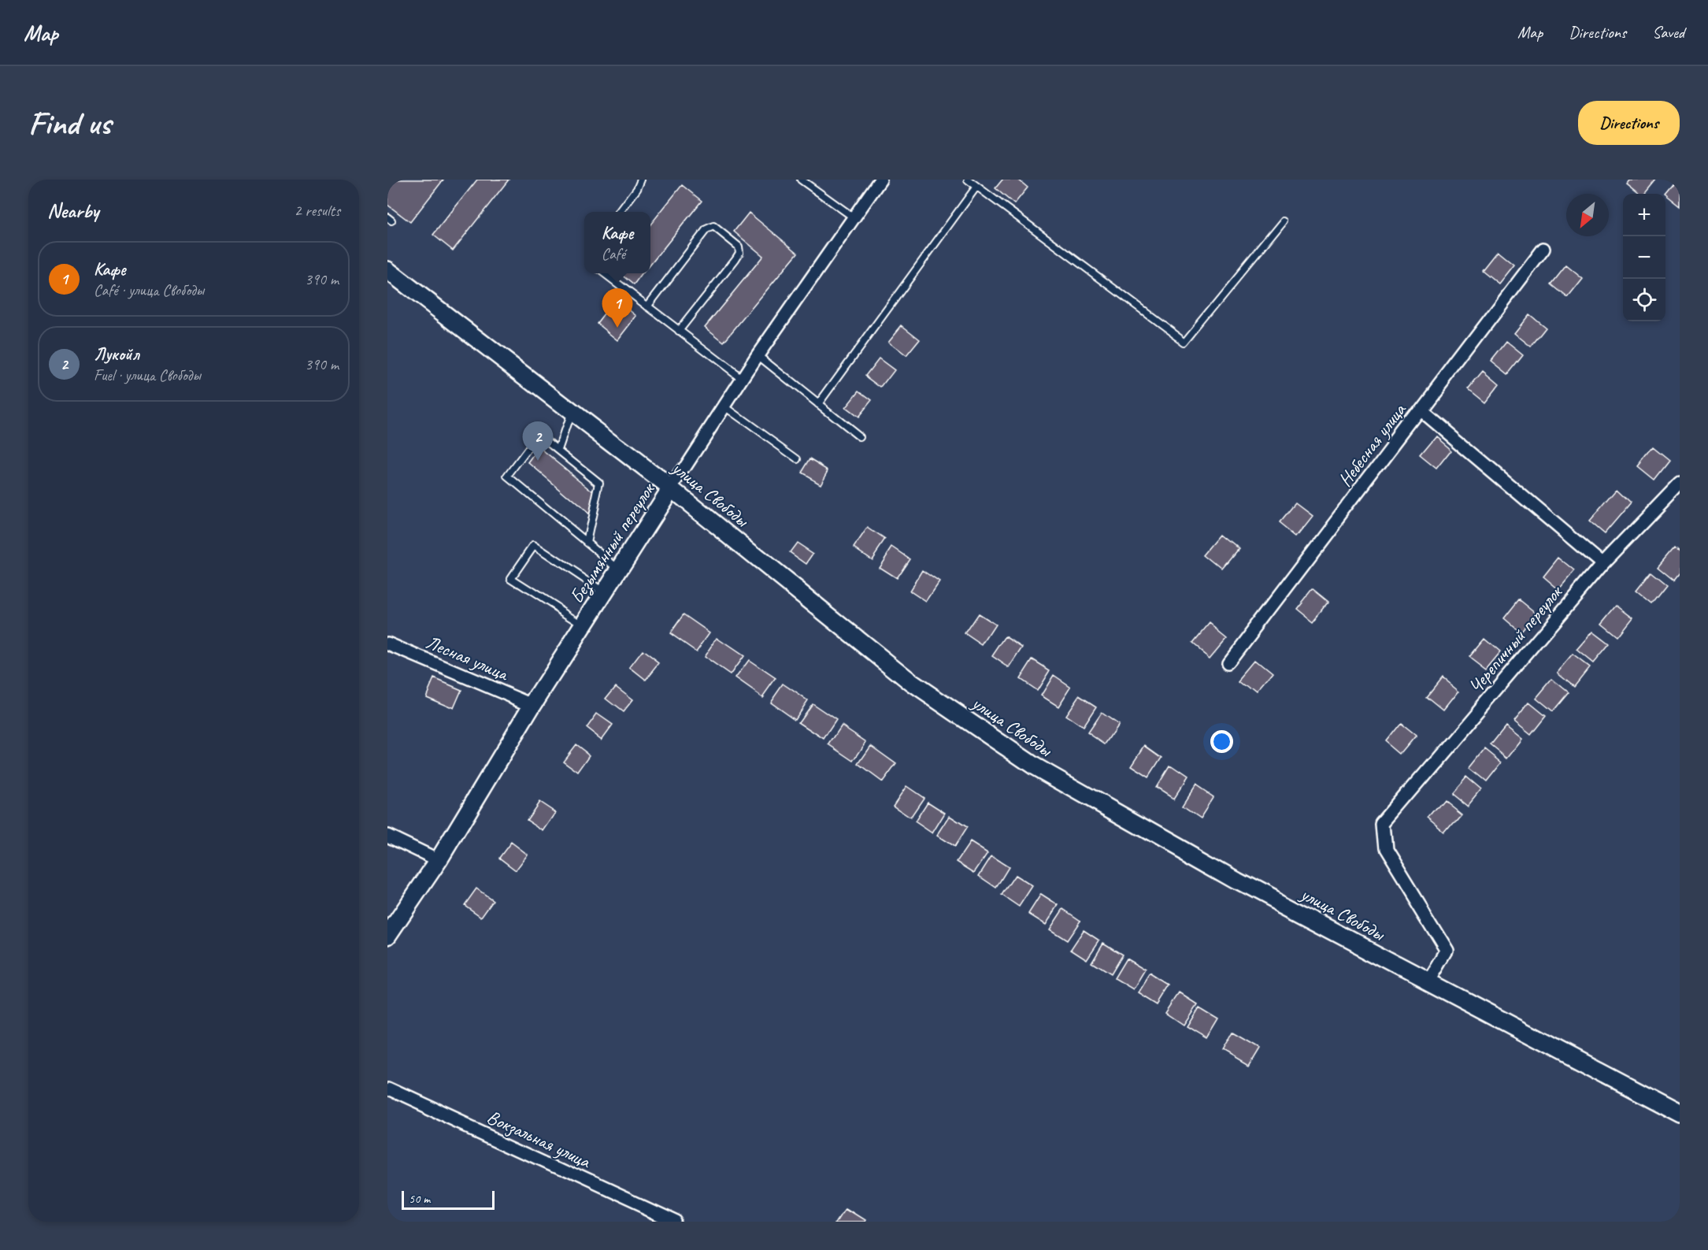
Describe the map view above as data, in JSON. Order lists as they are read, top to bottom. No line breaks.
{"streets":{"main road":["улица Свободы","Безымянный переулок"],"street":["Небесная улица","Черепичный переулок","Лесная улица","Вокзальная улица"]},"crossings":[["улица Свободы","Безымянный переулок"],["улица Свободы","Черепичный переулок"],["Безымянный переулок","Лесная улица"]],"scale_bar":"50 m","north":"bottom left","page":{"header":"Map","nav":["Map","Directions","Saved"],"buttons":"Directions","title":"Find us","heading":["Nearby","2 results"],"map_buttons":["+","−"],"popup":["Кафе","Café"],"list":[{"mark":"1","name":"Кафе","note":"Café · улица Свободы","value":"390 m"},{"mark":"2","name":"Лукойл","note":"Fuel · улица Свободы","value":"390 m"}],"pins":["1","2"],"scale":"50 m"}}
